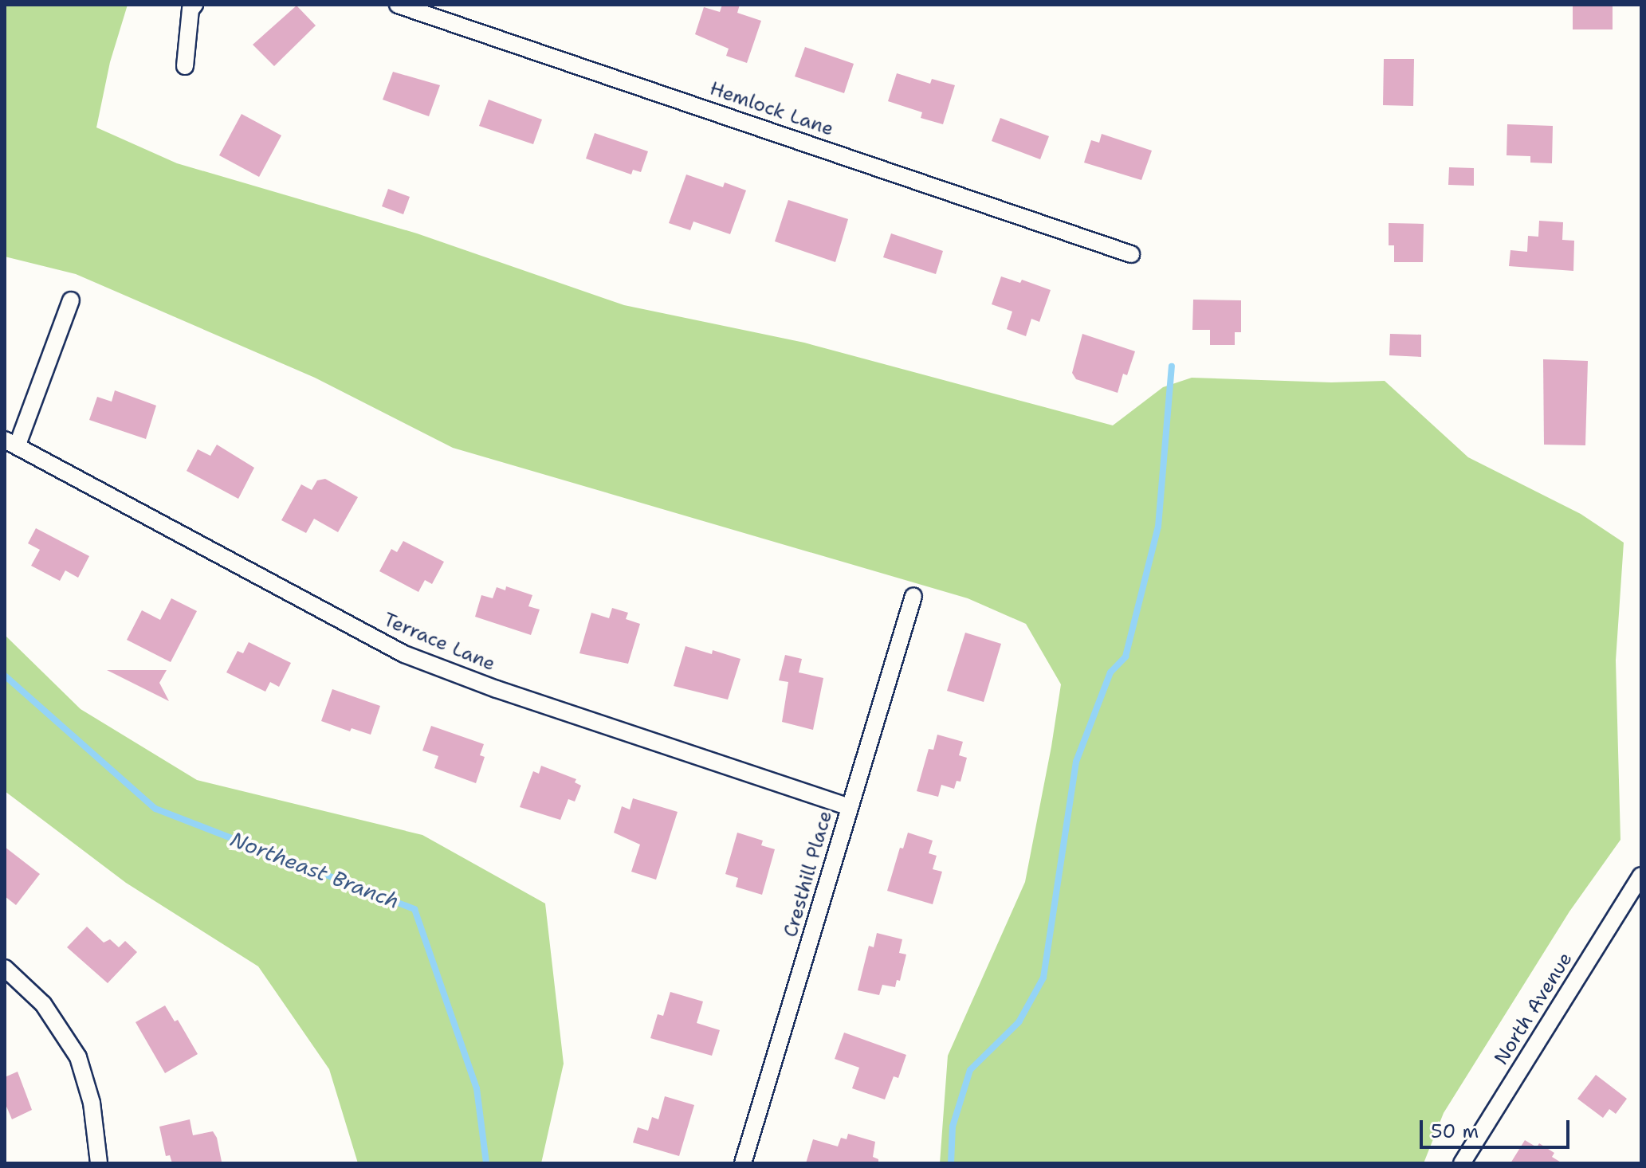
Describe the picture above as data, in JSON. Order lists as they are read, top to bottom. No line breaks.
{"streets":{"street":["Hemlock Lane","Terrace Lane","Cresthill Place","North Avenue"]},"crossings":[["Terrace Lane","Cresthill Place"]],"water":["Northeast Branch"],"scale_bar":"50 m"}
